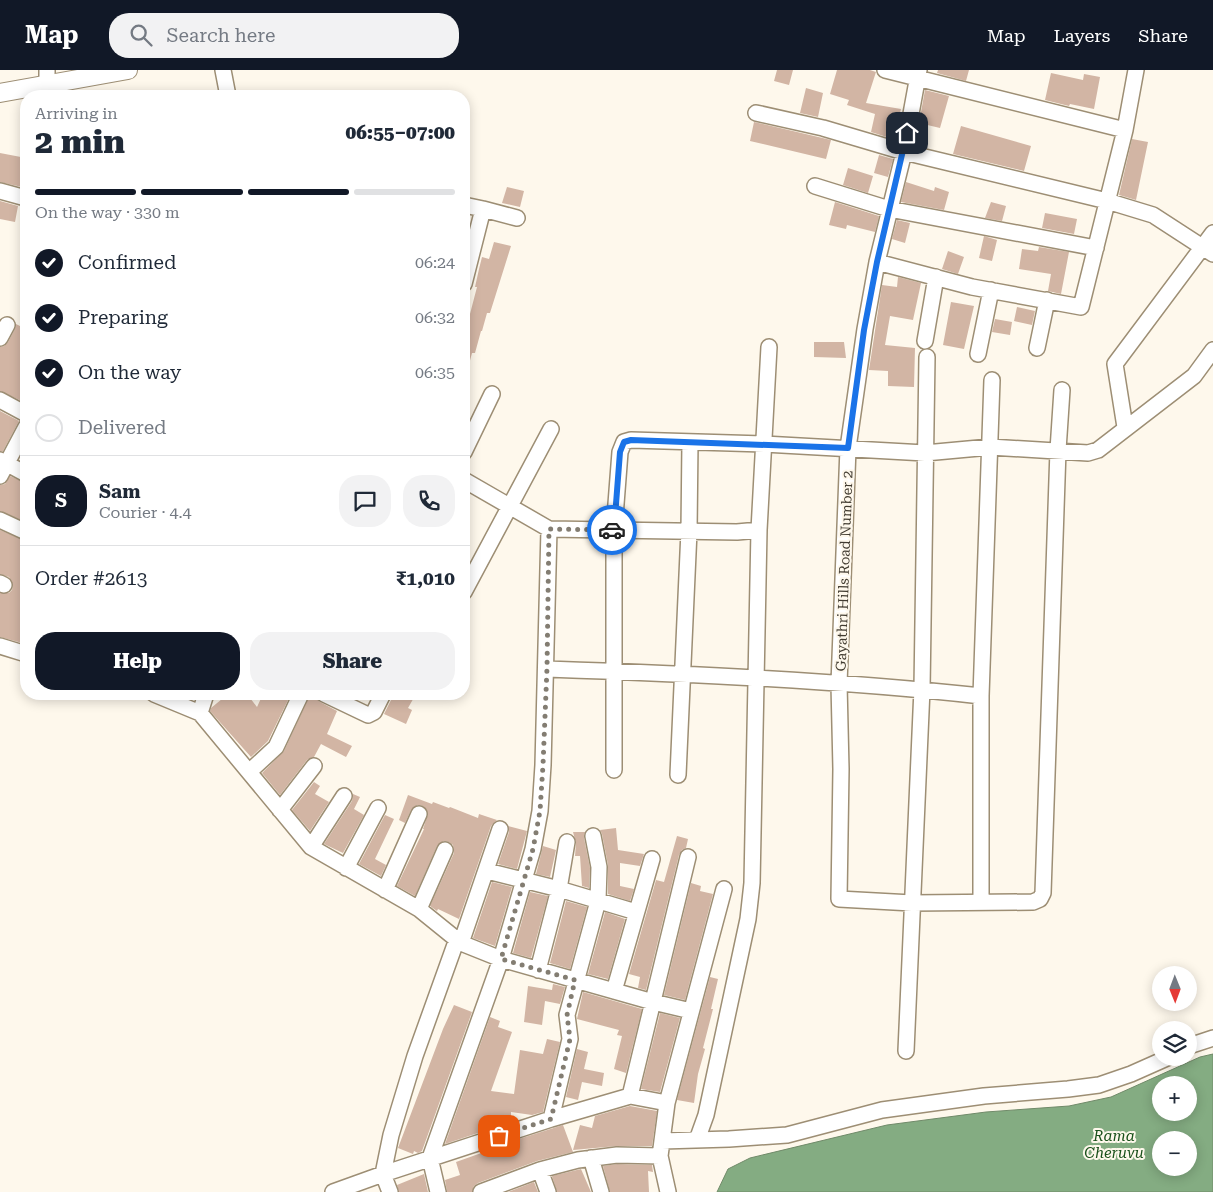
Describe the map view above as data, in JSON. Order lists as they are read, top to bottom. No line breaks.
{"streets":{"street":["Gayathri Hills Road Number 2"]},"water":["Rama Cheruvu"],"north":"bottom","page":{"header":"Map","search":"Search here","nav":["Map","Layers","Share"],"heading":["2 min","Arriving in","06:55–07:00"],"panel":["Sam","Courier · 4.4","Order #2613","₹1,010"],"bar":"On the way · 330 m","list":[["Confirmed","06:24"],["Preparing","06:32"],["On the way","06:35"],"Delivered"],"round":"S","buttons":["Help","Share"],"map_buttons":["+","−"]}}
